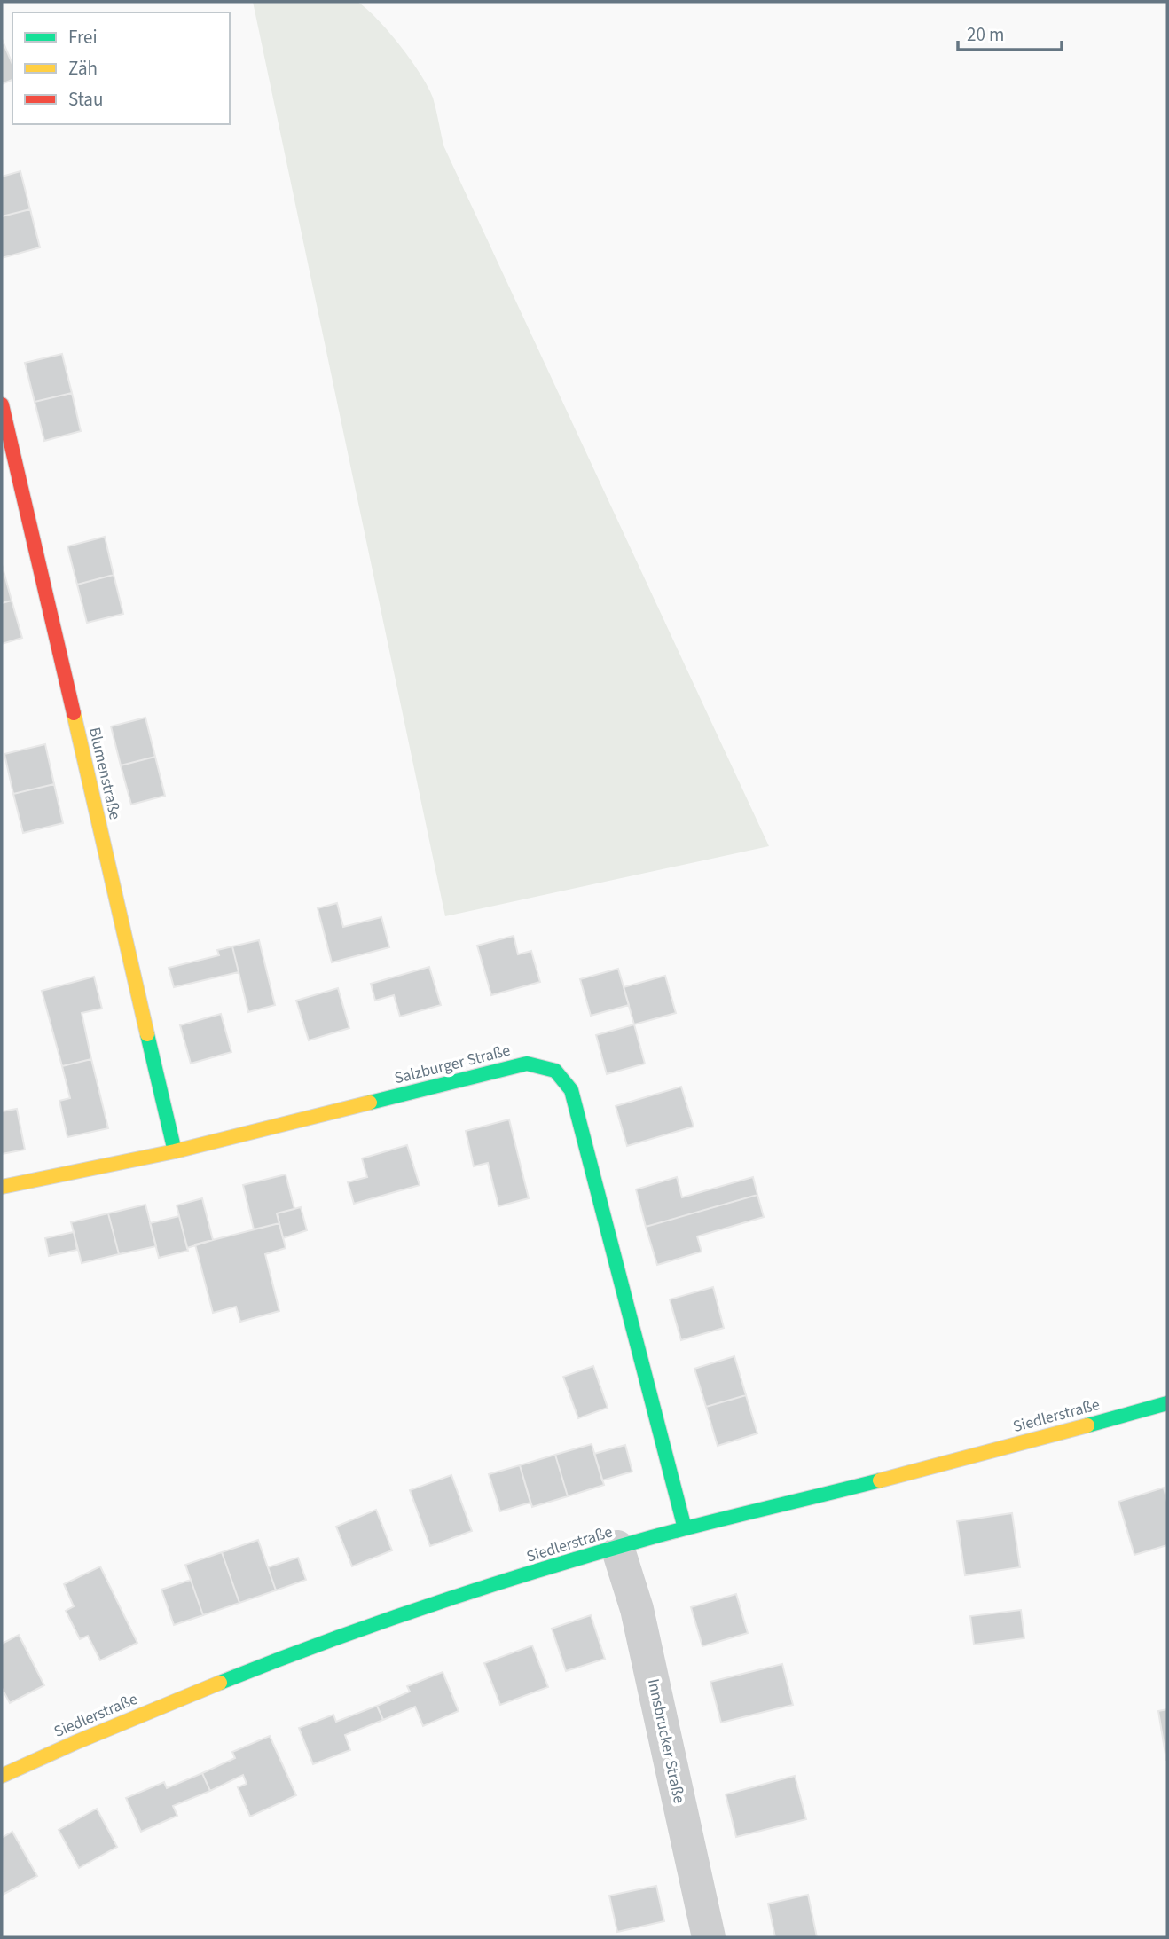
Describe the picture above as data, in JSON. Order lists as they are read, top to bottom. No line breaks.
{"streets":{"street":["Blumenstraße","Salzburger Straße","Siedlerstraße","Innsbrucker Straße"]},"crossings":[["Blumenstraße","Salzburger Straße"],["Salzburger Straße","Siedlerstraße"],["Siedlerstraße","Innsbrucker Straße"]],"legend":["Frei","Zäh","Stau"],"scale_bar":"20 m"}
